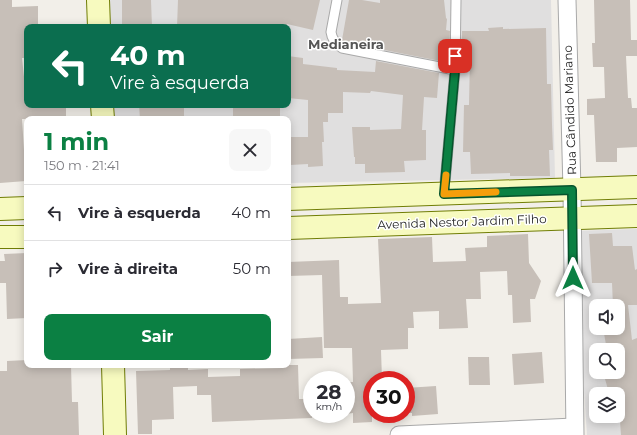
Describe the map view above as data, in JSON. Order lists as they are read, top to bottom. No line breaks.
{"streets":{"main road":["Avenida Nestor Jardim Filho"],"street":["Rua Cândido Mariano"]},"crossings":[["Rua Cândido Mariano","Avenida Nestor Jardim Filho"]],"districts":["Medianeira"],"page":{"turn":["40 m","Vire à esquerda"],"heading":["1 min","150 m · 21:41"],"list":[{"name":"Vire à esquerda","value":"40 m"},{"name":"Vire à direita","value":"50 m"}],"buttons":"Sair","speed":"28 km/h","limit":"30"}}
